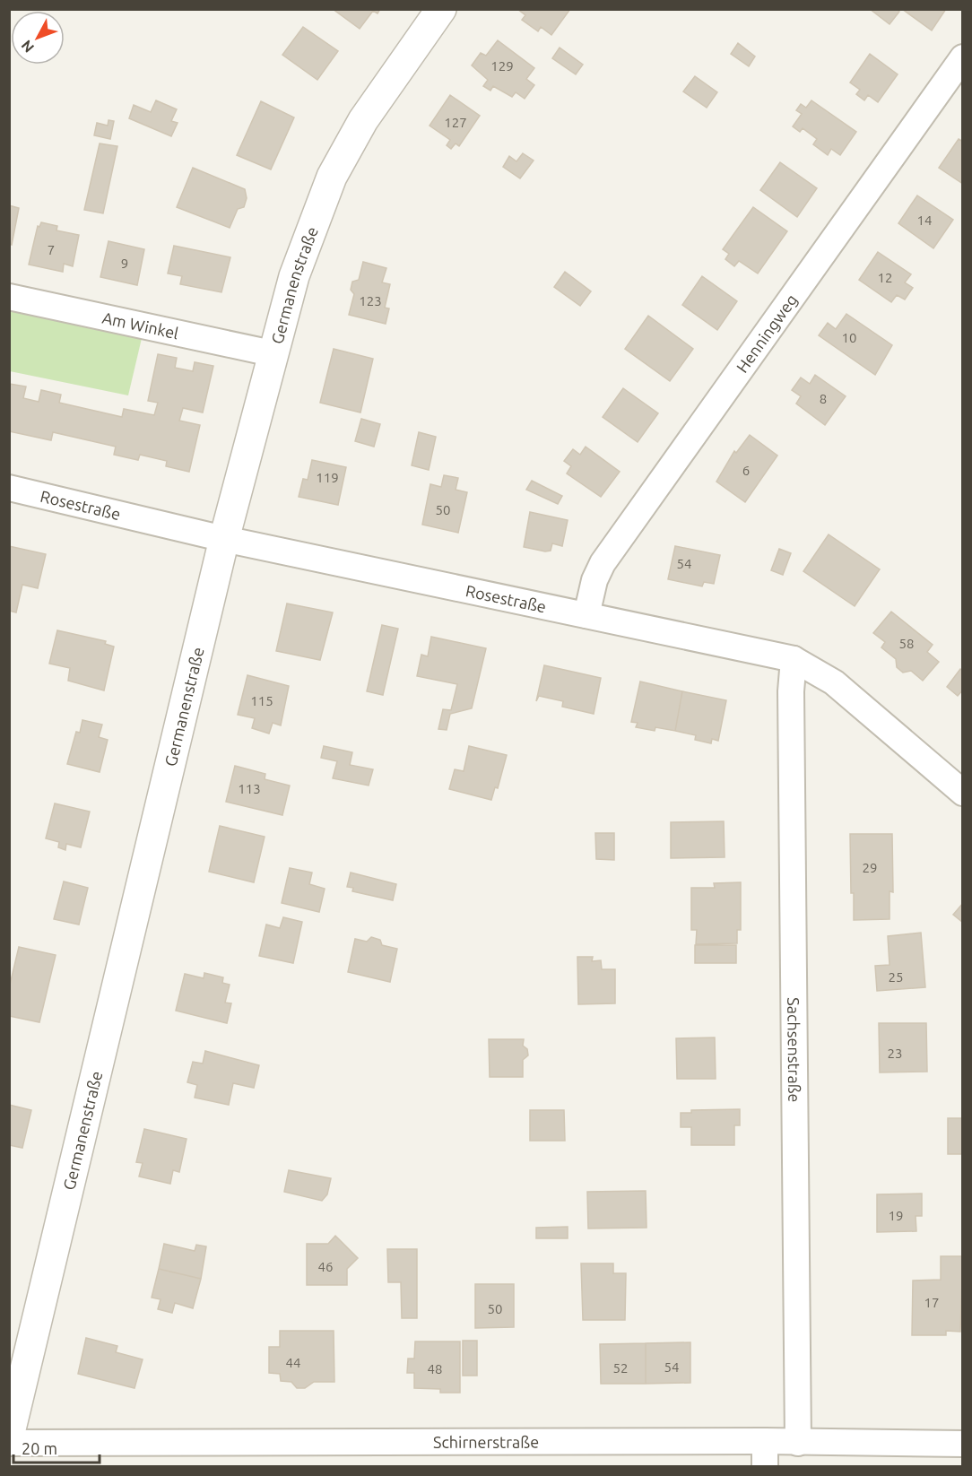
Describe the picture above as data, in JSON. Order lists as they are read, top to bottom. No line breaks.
{"streets":{"street":["Germanenstraße","Am Winkel","Henningweg","Rosestraße","Sachsenstraße","Schirnerstraße"]},"crossings":[["Germanenstraße","Am Winkel"],["Germanenstraße","Rosestraße"],["Henningweg","Rosestraße"],["Rosestraße","Sachsenstraße"],["Sachsenstraße","Schirnerstraße"]],"house_numbers":["129","127","14","7","9","12","123","10","8","6","119","50","54","58","115","113","29","25","23","19","46","17","50","44","54","52","48"],"scale_bar":"20 m","north":"bottom left"}
